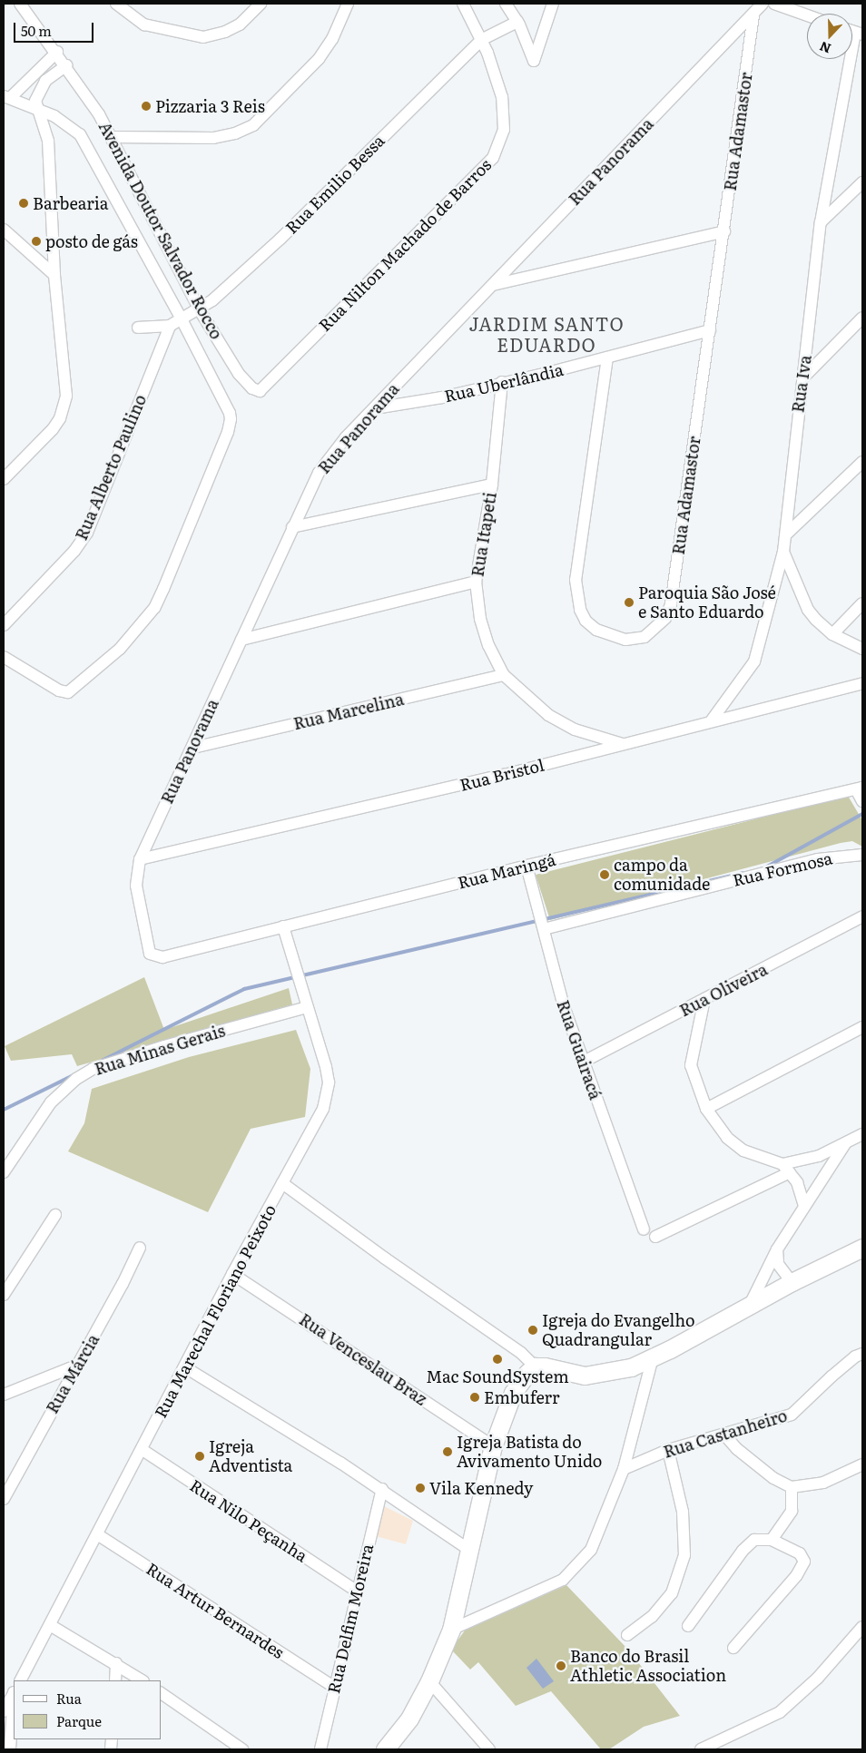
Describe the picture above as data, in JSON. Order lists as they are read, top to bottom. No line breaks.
{"streets":{"street":["Rua Adamastor","Rua Panorama","Rua Emilio Bessa","Avenida Doutor Salvador Rocco","Rua Nilton Machado de Barros","Rua Uberlândia","Rua Iva","Rua Alberto Paulino","Rua Itapeti","Rua Marcelina","Rua Bristol","Rua Formosa","Rua Maringá","Rua Oliveira","Rua Minas Gerais","Rua Guairacá","Rua Marechal Floriano Peixoto","Rua Venceslau Braz","Rua Márcia","Rua Castanheiro","Rua Nilo Peçanha","Rua Artur Bernardes","Rua Delfim Moreira"]},"crossings":[["Rua Adamastor","Rua Panorama"],["Rua Adamastor","Rua Uberlândia"],["Rua Panorama","Rua Uberlândia"],["Rua Panorama","Rua Marcelina"],["Rua Panorama","Rua Bristol"],["Rua Panorama","Rua Maringá"],["Rua Emilio Bessa","Avenida Doutor Salvador Rocco"],["Rua Emilio Bessa","Rua Nilton Machado de Barros"],["Avenida Doutor Salvador Rocco","Rua Nilton Machado de Barros"],["Rua Uberlândia","Rua Itapeti"],["Rua Iva","Rua Bristol"],["Rua Itapeti","Rua Marcelina"],["Rua Itapeti","Rua Bristol"],["Rua Formosa","Rua Guairacá"],["Rua Maringá","Rua Guairacá"],["Rua Maringá","Rua Marechal Floriano Peixoto"],["Rua Oliveira","Rua Guairacá"],["Rua Minas Gerais","Rua Marechal Floriano Peixoto"],["Rua Marechal Floriano Peixoto","Rua Venceslau Braz"],["Rua Marechal Floriano Peixoto","Rua Nilo Peçanha"],["Rua Marechal Floriano Peixoto","Rua Artur Bernardes"],["Rua Nilo Peçanha","Rua Delfim Moreira"],["Rua Artur Bernardes","Rua Delfim Moreira"]],"districts":["JARDIM SANTO EDUARDO"],"places":["Pizzaria 3 Reis","Barbearia","posto de gás","Paroquia São José e Santo Eduardo","campo da comunidade","Igreja do Evangelho Quadrangular","Mac SoundSystem","Embuferr","Igreja Batista do Avivamento Unido","Igreja Adventista","Vila Kennedy","Banco do Brasil Athletic Association"],"legend":["Rua","Parque"],"scale_bar":"50 m","north":"bottom"}
